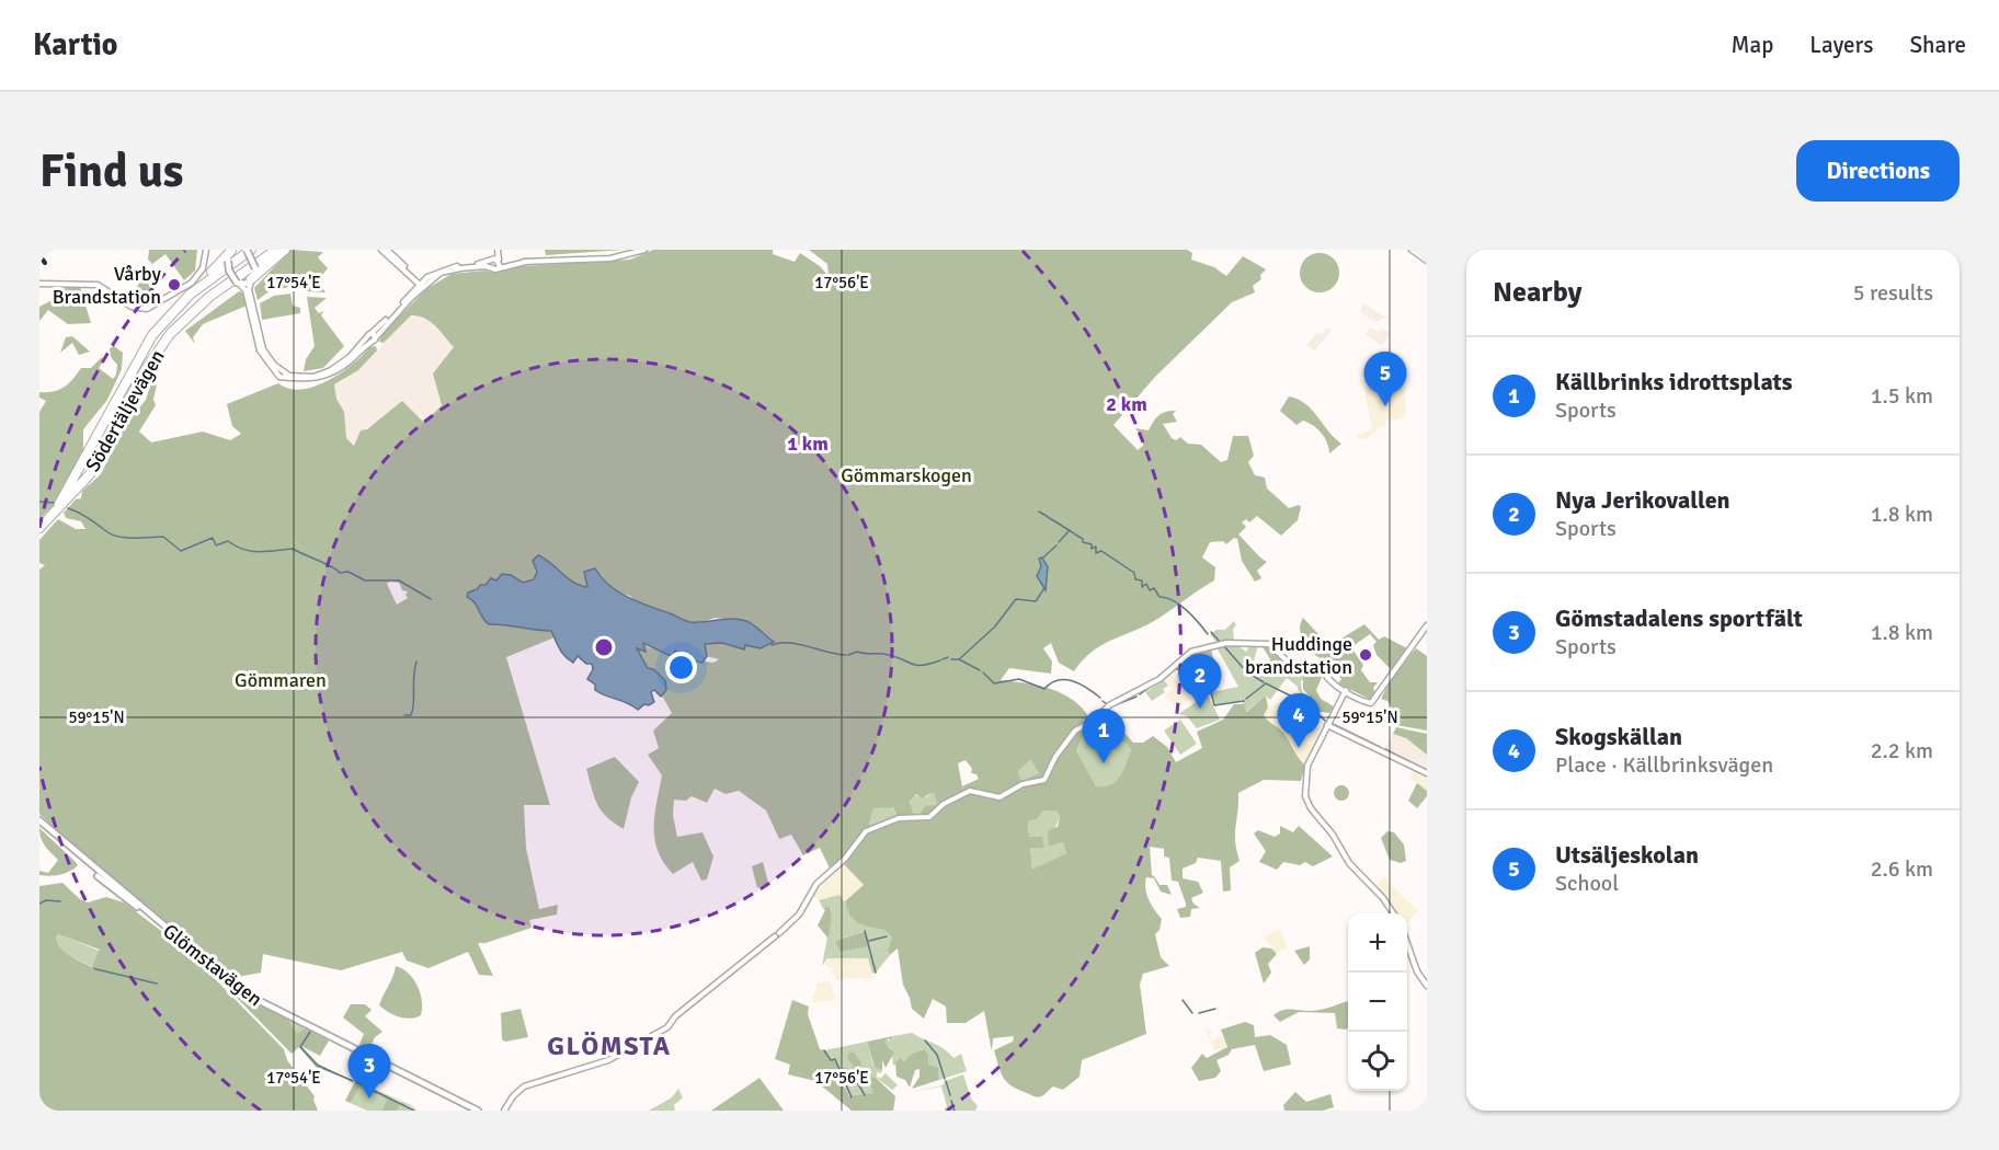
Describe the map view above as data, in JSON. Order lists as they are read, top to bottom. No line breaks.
{"streets":{"highway":["Södertäljevägen"],"main road":["Glömstavägen"]},"districts":["GLÖMSTA"],"parks":["Gömmarskogen","Gömmaren"],"places":["Vårby Brandstation","Huddinge brandstation"],"page":{"header":"Kartio","nav":["Map","Layers","Share"],"buttons":"Directions","title":"Find us","heading":["Nearby","5 results"],"list":[{"mark":"1","name":"Källbrinks idrottsplats","note":"Sports","value":"1.5 km"},{"mark":"2","name":"Nya Jerikovallen","note":"Sports","value":"1.8 km"},{"mark":"3","name":"Gömstadalens sportfält","note":"Sports","value":"1.8 km"},{"mark":"4","name":"Skogskällan","note":"Place · Källbrinksvägen","value":"2.2 km"},{"mark":"5","name":"Utsäljeskolan","note":"School","value":"2.6 km"}],"pins":["5","2","4","1","3"],"map_buttons":["+","−"]},"coordinates":["17°54'E","17°56'E","59°15'N"],"rings":["2 km","1 km"]}
